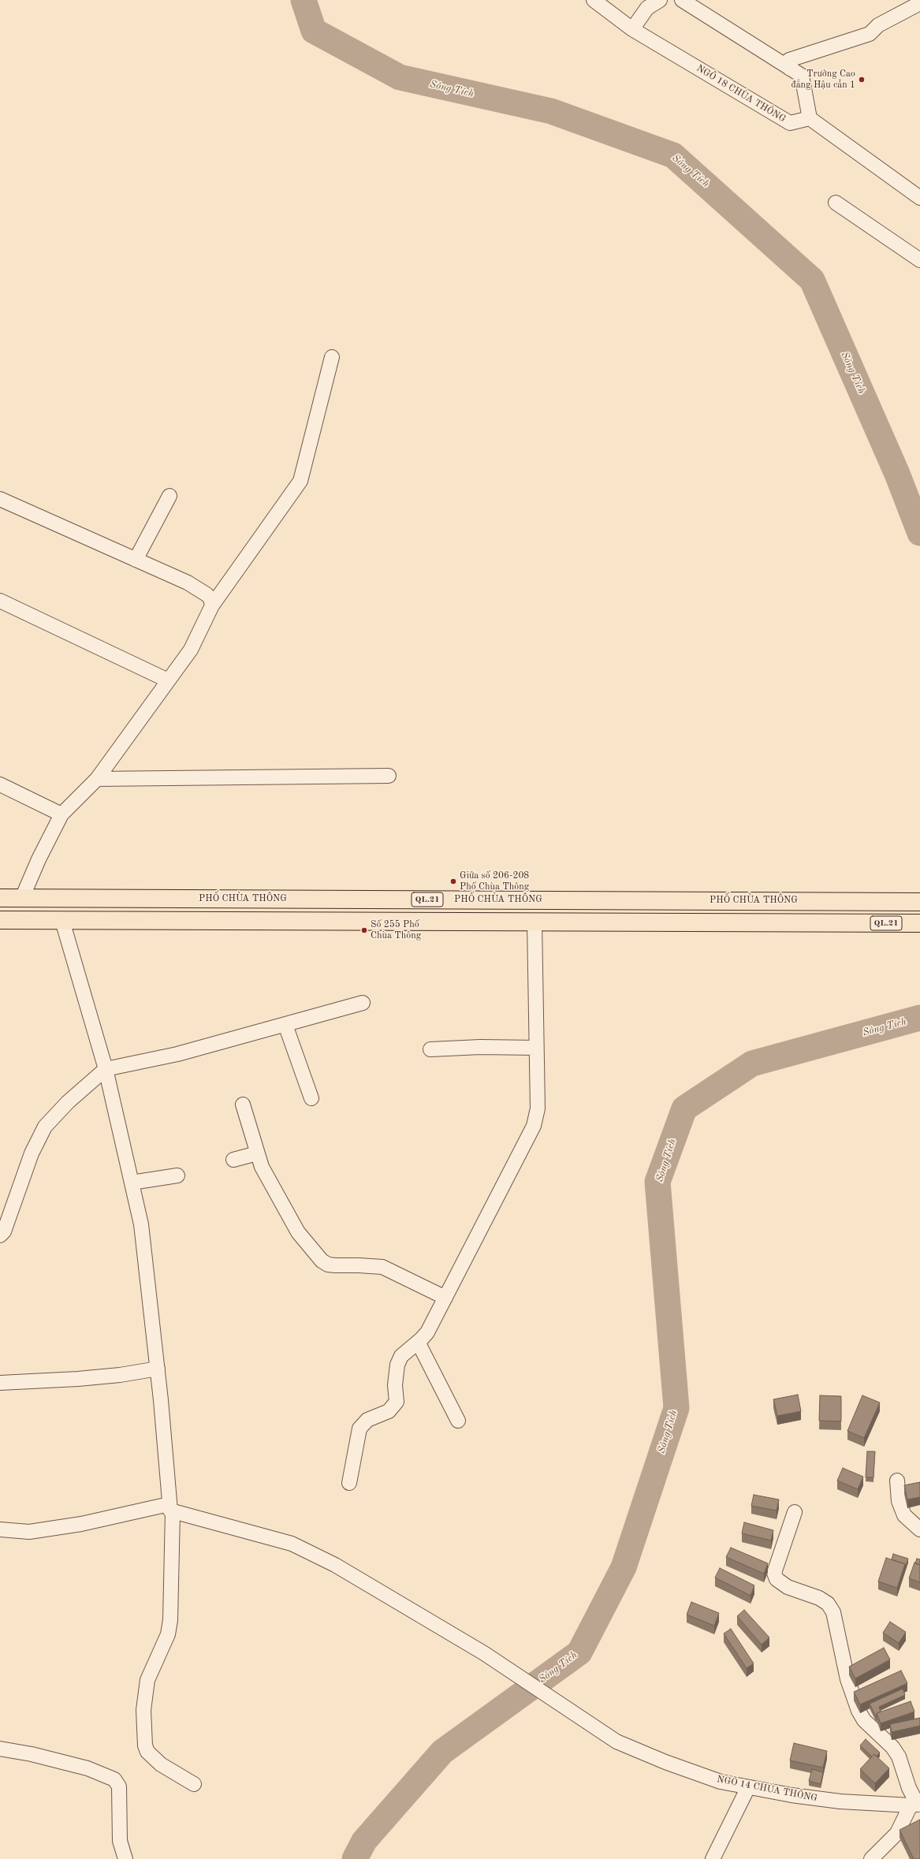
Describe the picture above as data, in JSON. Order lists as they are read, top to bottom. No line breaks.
{"streets":{"highway":["PHỐ CHÙA THÔNG","QL.21"],"street":["NGÕ 18 CHÙA THÔNG","NGÕ 14 CHÙA THÔNG"]},"water":["Sông Tích"],"places":["Trường Cao đẳng Hậu cần 1","Giữa số 206-208 Phố Chùa Thông","Số 255 Phố Chùa Thông"]}
